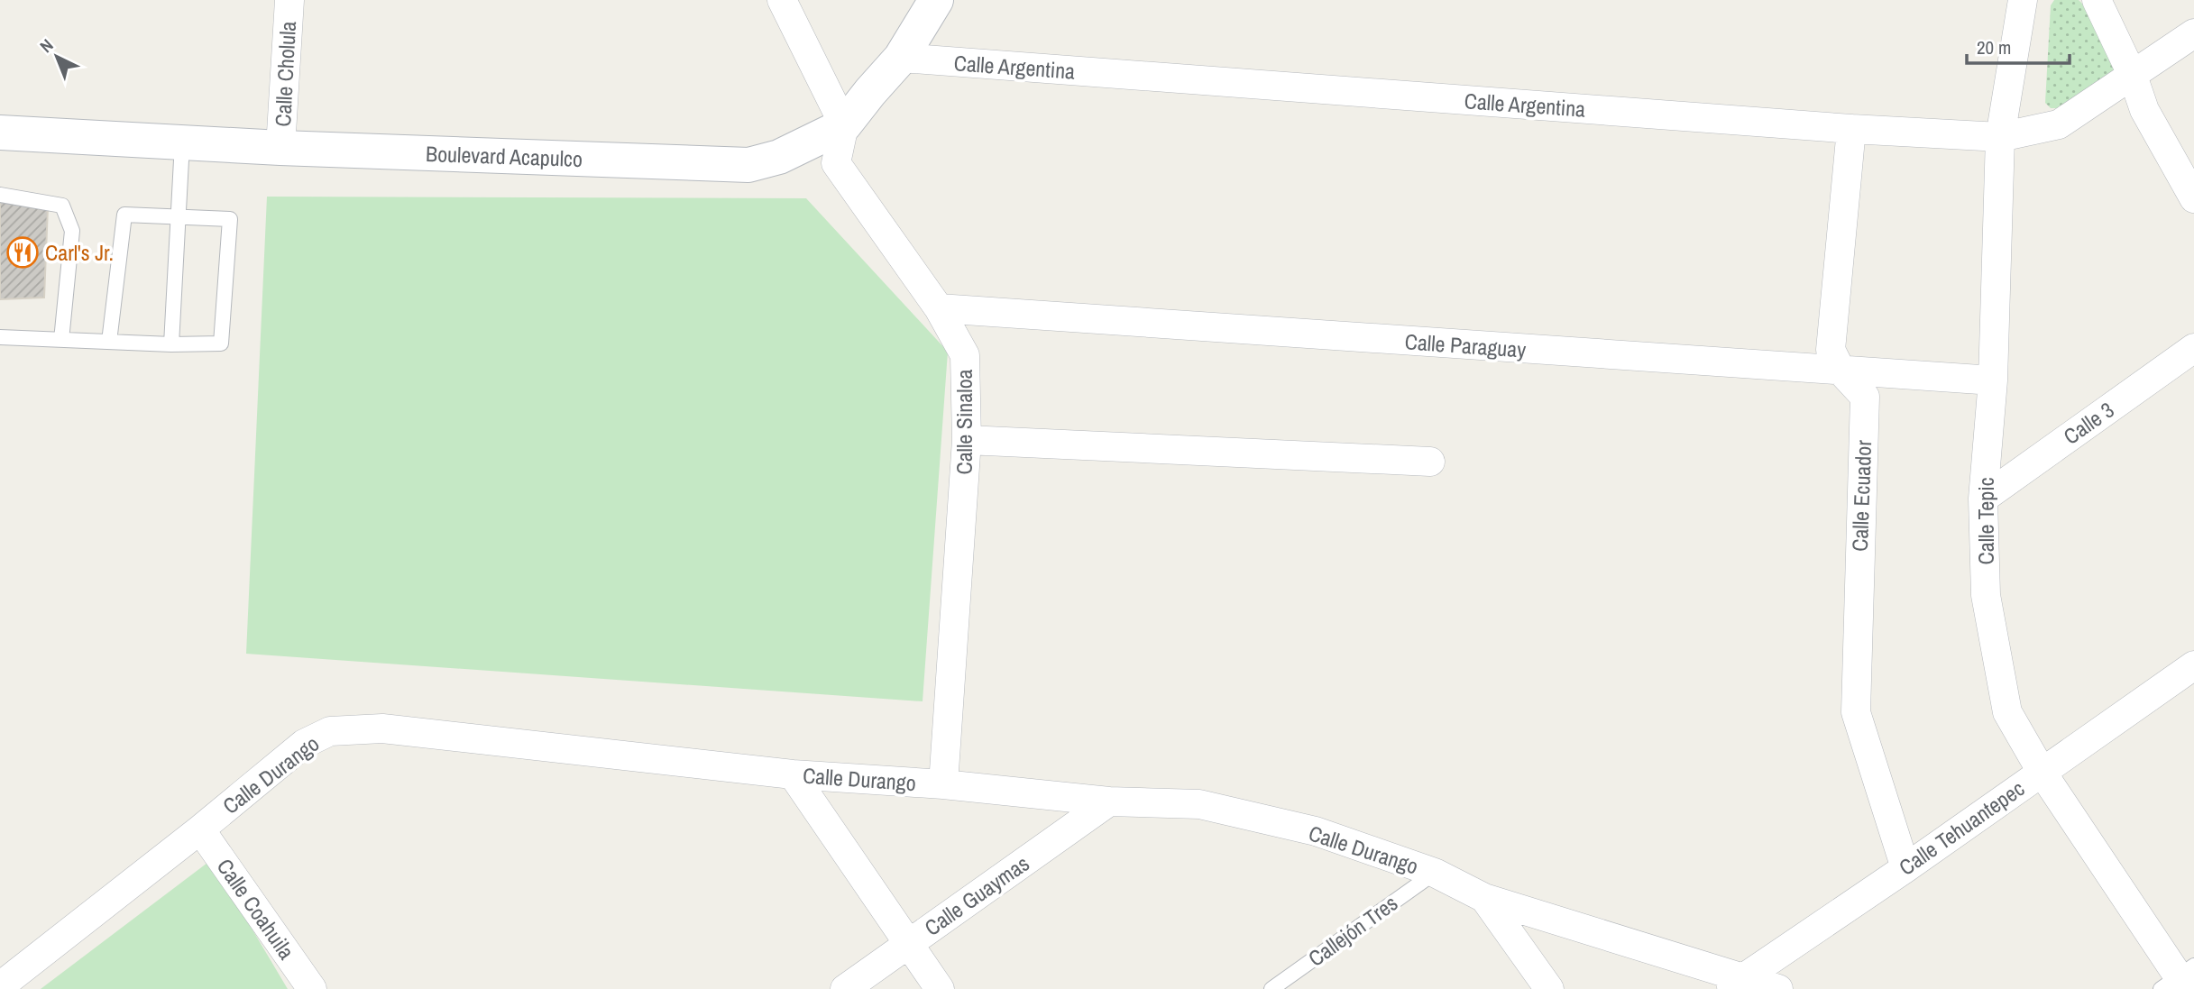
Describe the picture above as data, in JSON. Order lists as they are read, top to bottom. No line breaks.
{"streets":{"main road":["Boulevard Acapulco"],"street":["Calle Argentina","Calle Cholula","Calle Paraguay","Calle Sinaloa","Calle 3","Calle Ecuador","Calle Tepic","Calle Durango","Calle Tehuantepec","Calle Guaymas","Calle Coahuila"],"lane":["Callejón Tres"]},"crossings":[["Calle Argentina","Boulevard Acapulco"],["Calle Argentina","Calle Ecuador"],["Calle Argentina","Calle Tepic"],["Calle Cholula","Boulevard Acapulco"],["Boulevard Acapulco","Calle Sinaloa"],["Calle Paraguay","Calle Sinaloa"],["Calle Paraguay","Calle Ecuador"],["Calle Paraguay","Calle Tepic"],["Calle Sinaloa","Calle Durango"],["Calle 3","Calle Tepic"],["Calle Ecuador","Calle Tehuantepec"],["Calle Tepic","Calle Tehuantepec"],["Calle Durango","Calle Tehuantepec"],["Calle Durango","Calle Guaymas"],["Calle Durango","Calle Coahuila"],["Calle Durango","Callejón Tres"]],"places":{"restaurant":["Carl's Jr."]},"scale_bar":"20 m","north":"top left"}
